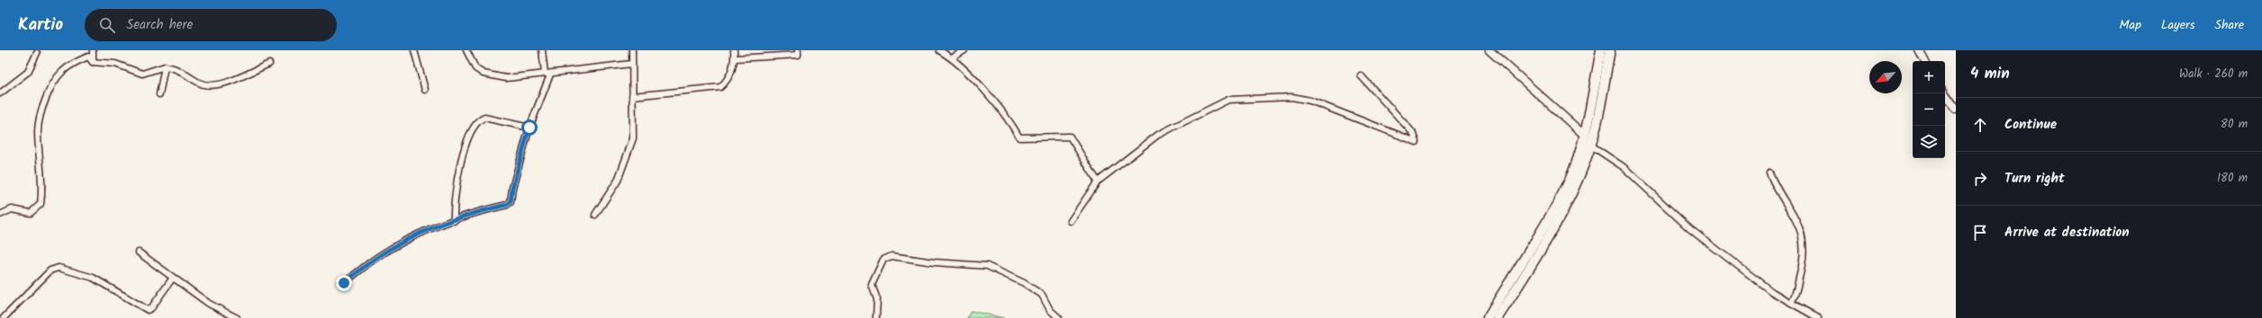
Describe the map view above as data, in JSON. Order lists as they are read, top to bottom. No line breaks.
{"north":"bottom left","page":{"header":"Kartio","search":"Search here","nav":["Map","Layers","Share"],"heading":["4 min","Walk · 260 m"],"map_buttons":["+","−"],"list":[["Continue","80 m"],["Turn right","180 m"],"Arrive at destination"]}}
